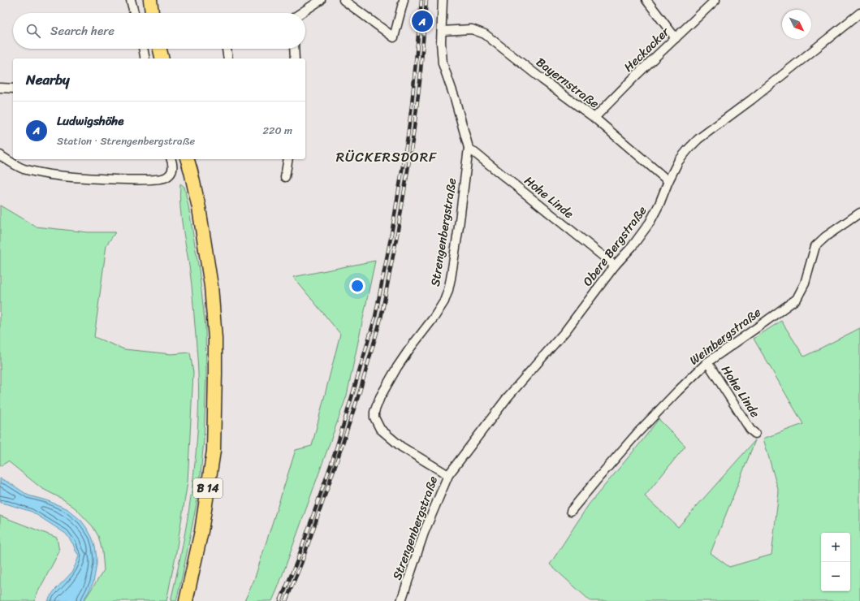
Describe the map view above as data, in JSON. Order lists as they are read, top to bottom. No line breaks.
{"streets":{"main road":["B 14"],"street":["Heckacker","Bayernstraße","Hohe Linde","Strengenbergstraße","Obere Bergstraße","Weinbergstraße"]},"crossings":[["Heckacker","Bayernstraße"],["Bayernstraße","Strengenbergstraße"],["Bayernstraße","Obere Bergstraße"],["Hohe Linde","Strengenbergstraße"],["Hohe Linde","Obere Bergstraße"],["Hohe Linde","Weinbergstraße"],["Strengenbergstraße","Obere Bergstraße"]],"districts":["RÜCKERSDORF"],"north":"bottom right","page":{"pins":"A","search":"Search here","heading":"Nearby","list":[{"mark":"A","name":"Ludwigshöhe","note":"Station · Strengenbergstraße","value":"220 m"}],"map_buttons":["+","−"]}}
